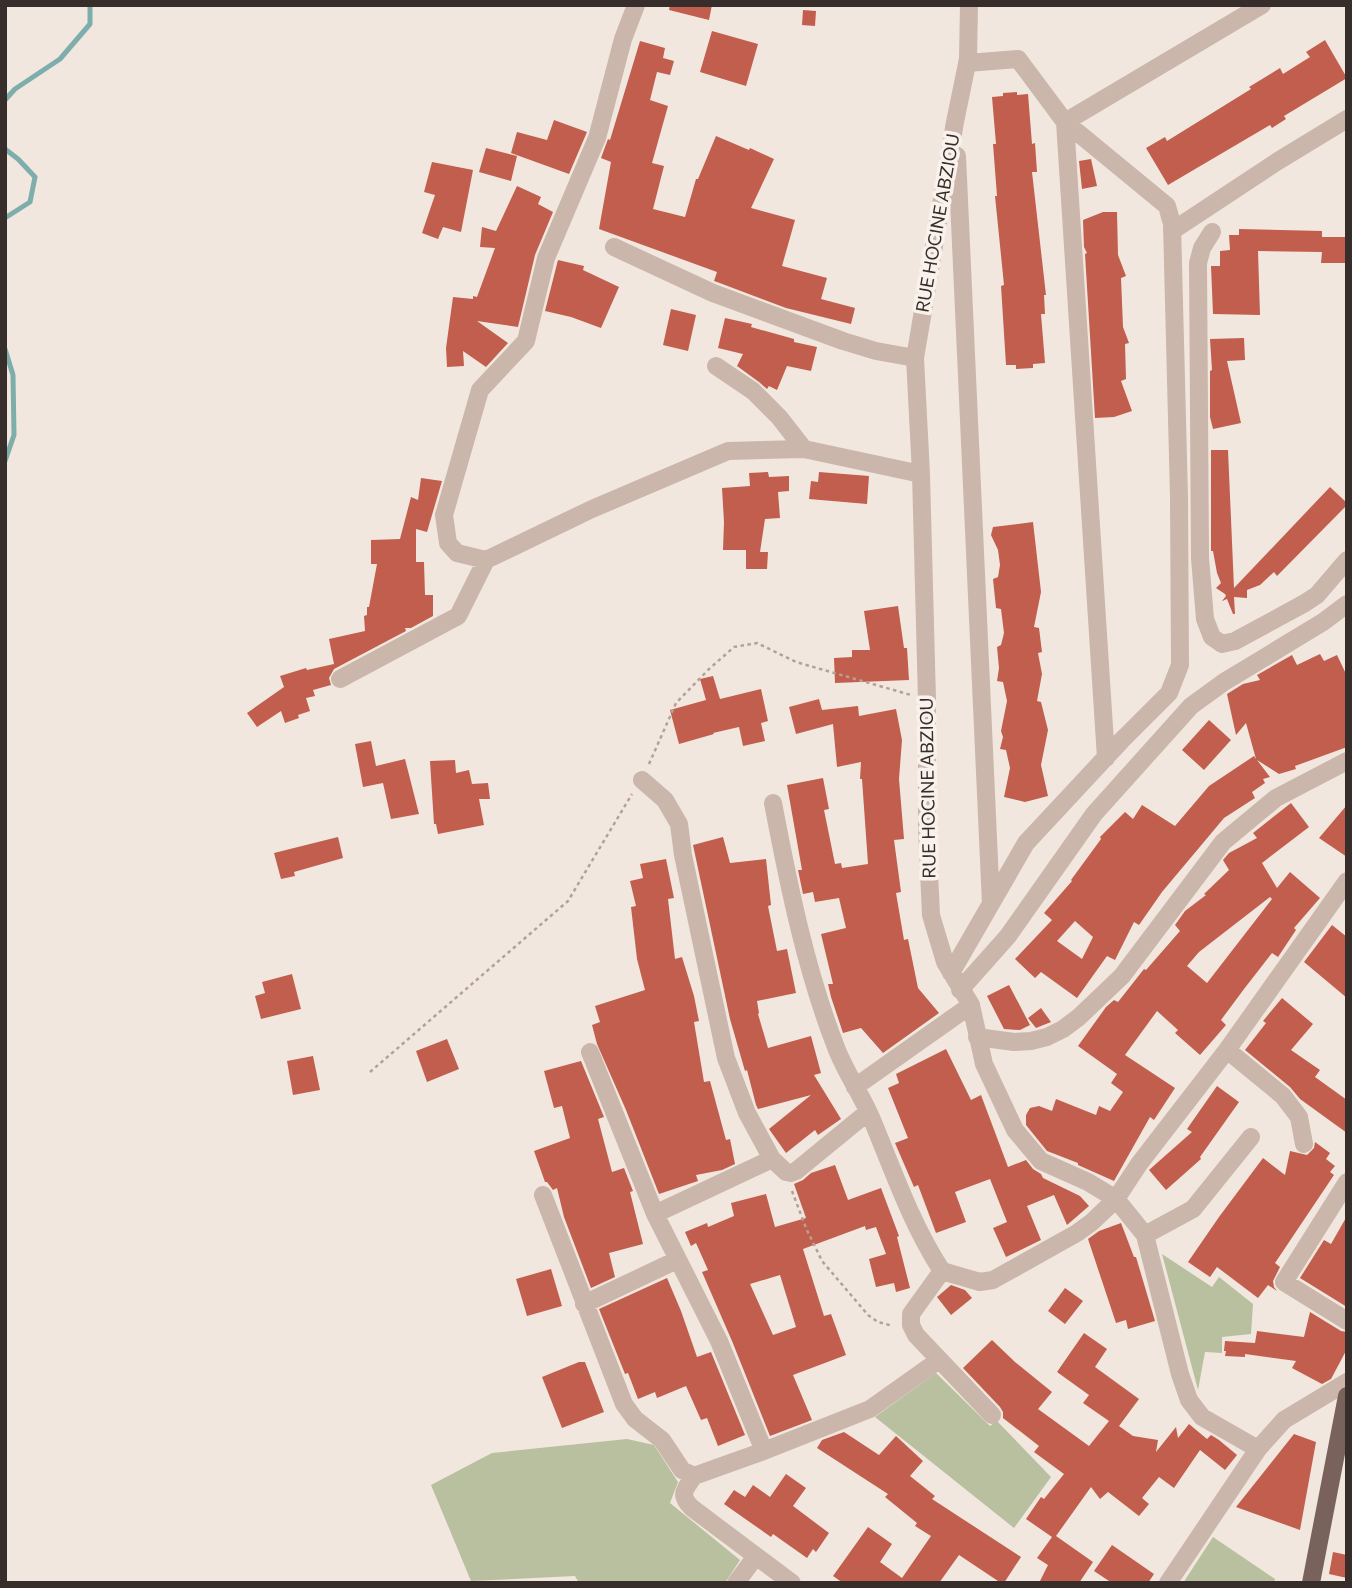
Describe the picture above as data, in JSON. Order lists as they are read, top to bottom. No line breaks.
{"streets":{"street":["RUE HOCINE ABZIOU"]}}
